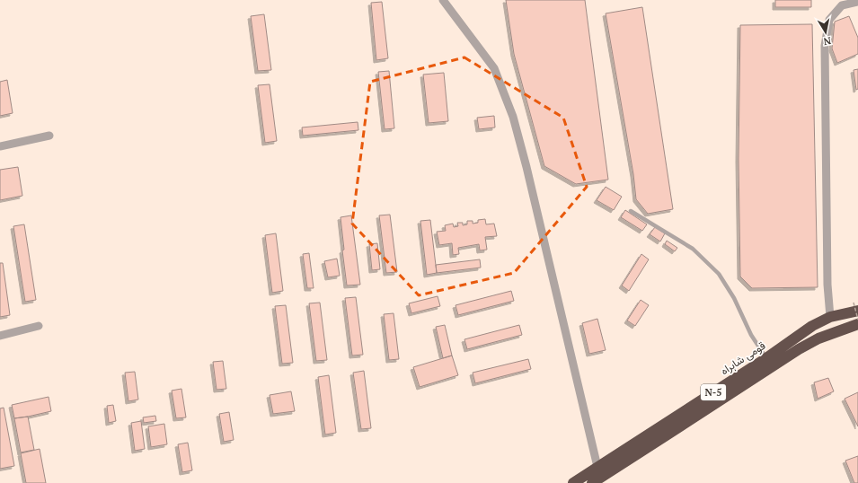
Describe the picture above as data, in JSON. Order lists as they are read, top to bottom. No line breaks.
{"streets":{"highway":["قومی شاہراہ","N-5"]},"north":"bottom"}
